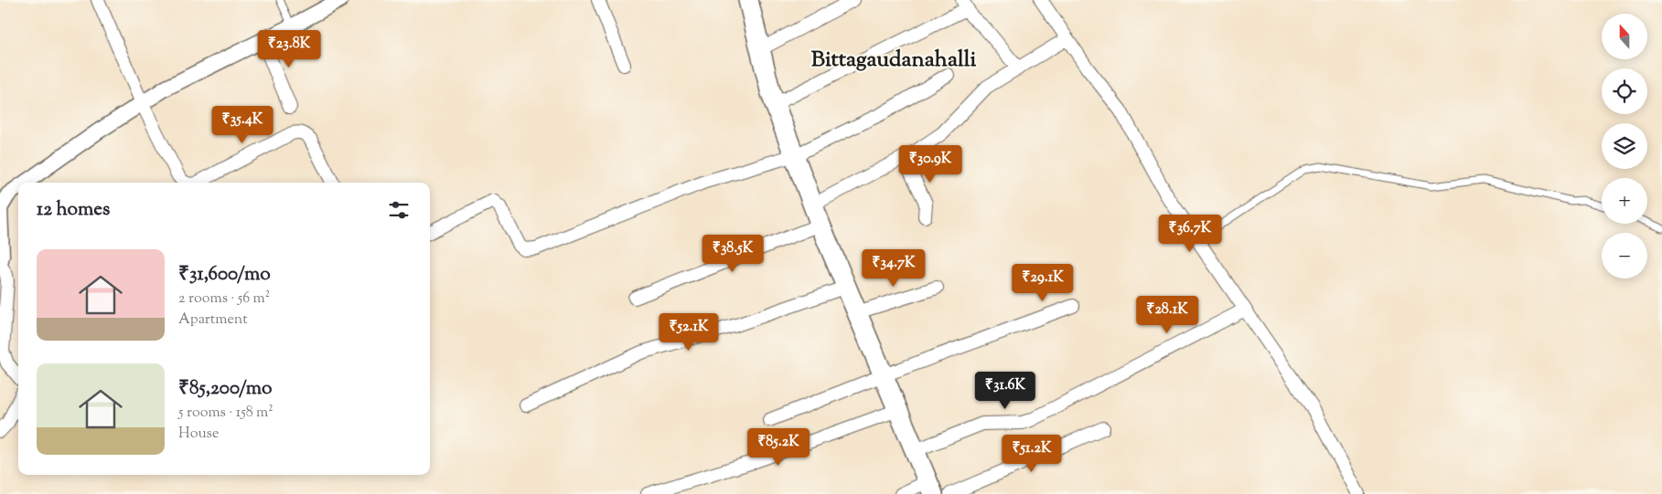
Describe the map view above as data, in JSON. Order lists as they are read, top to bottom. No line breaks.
{"districts":["Bittagaudanahalli"],"north":"top","page":{"map_buttons":["+","−"],"price":["₹23.8K","₹35.4K","₹30.9K","₹36.7K","₹38.5K","₹34.7K","₹29.1K","₹28.1K","₹52.1K","₹31.6K","₹85.2K","₹51.2K"],"heading":"12 homes","list":[{"name":"₹31,600/mo","note":"2 rooms · 56 m² · Apartment"},{"name":"₹85,200/mo","note":"5 rooms · 158 m² · House"}]}}
